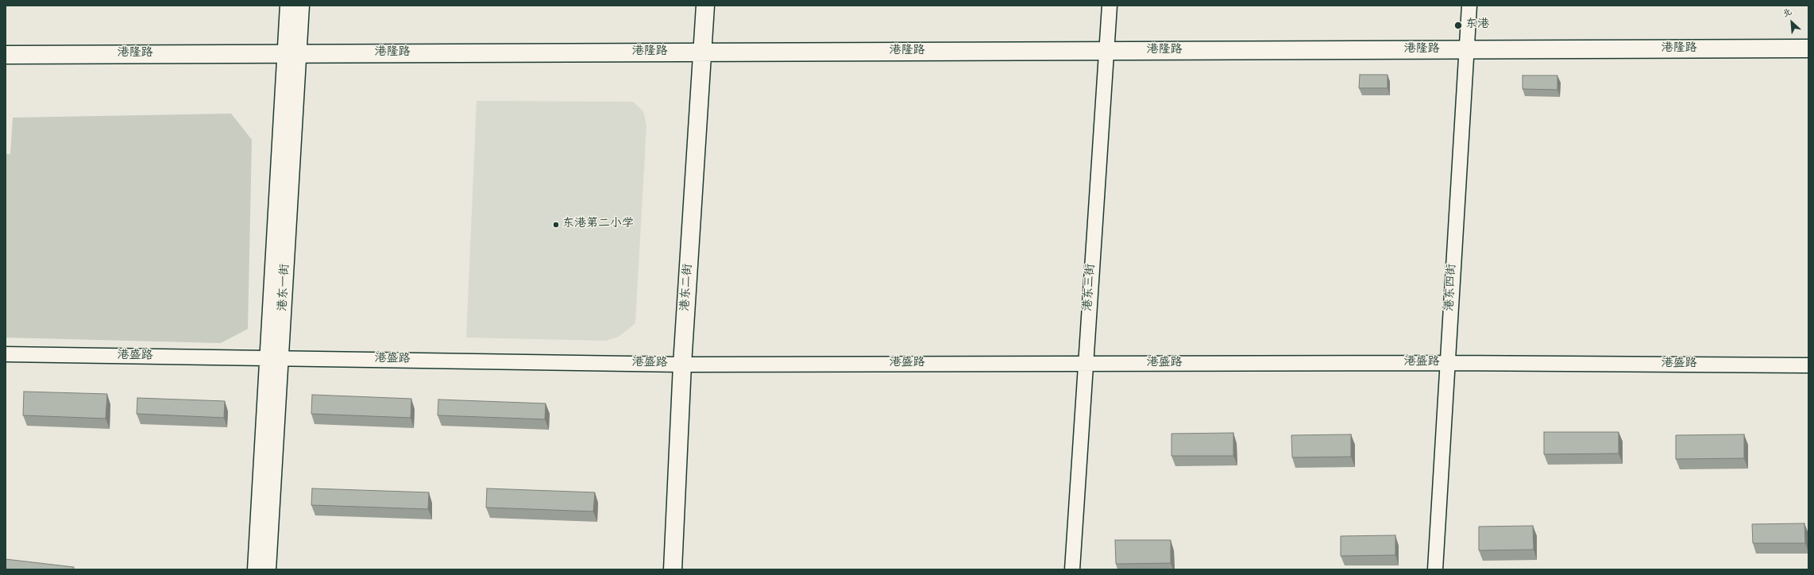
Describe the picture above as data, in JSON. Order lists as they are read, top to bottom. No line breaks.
{"streets":{"main road":["港隆路","港东二街"],"street":["港东一街","港东三街","港东四街","港盛路"]},"crossings":[["港隆路","港东一街"],["港隆路","港东二街"],["港隆路","港东三街"],["港隆路","港东四街"],["港东一街","港盛路"],["港东二街","港盛路"],["港东三街","港盛路"],["港东四街","港盛路"]],"places":["东港","东港第二小学"],"north":"top left"}
